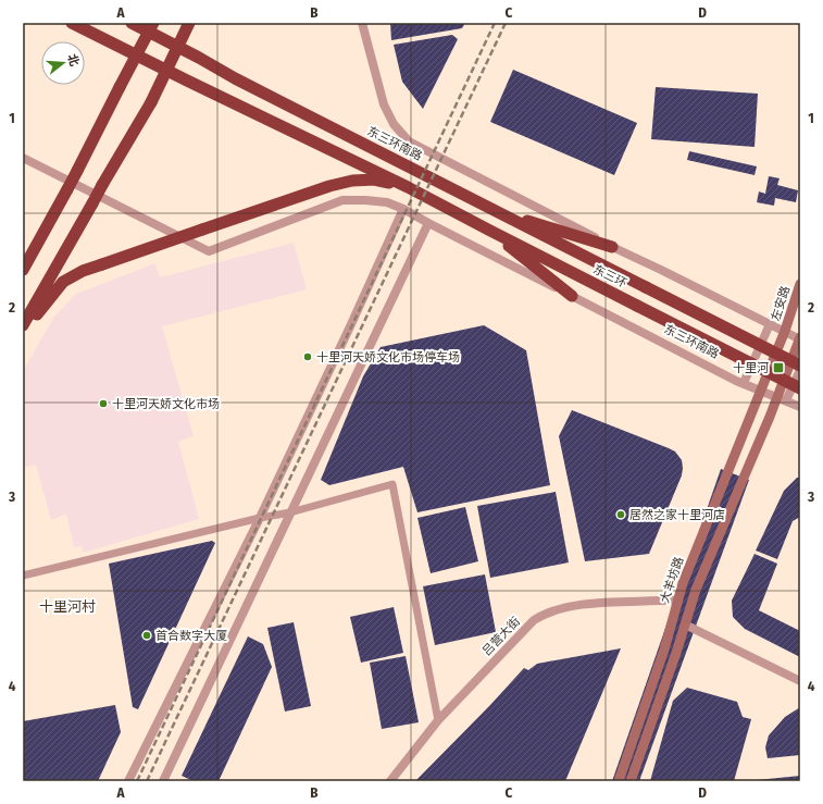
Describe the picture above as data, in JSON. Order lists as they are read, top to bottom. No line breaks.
{"streets":{"highway":["东三环南路","东三环"],"main road":["左安路","大羊坊路"],"street":["吕营大街"]},"crossings":[["东三环南路","左安路"],["东三环南路","大羊坊路"],["左安路","大羊坊路"],["大羊坊路","吕营大街"]],"districts":["十里河村"],"places":{"other":["十里河天娇文化市场停车场","十里河天娇文化市场","居然之家十里河店","首合数字大厦"],"transit":["十里河"]},"north":"right","grid":{"columns":["A","B","C","D"],"rows":["1","2","3","4"]}}
